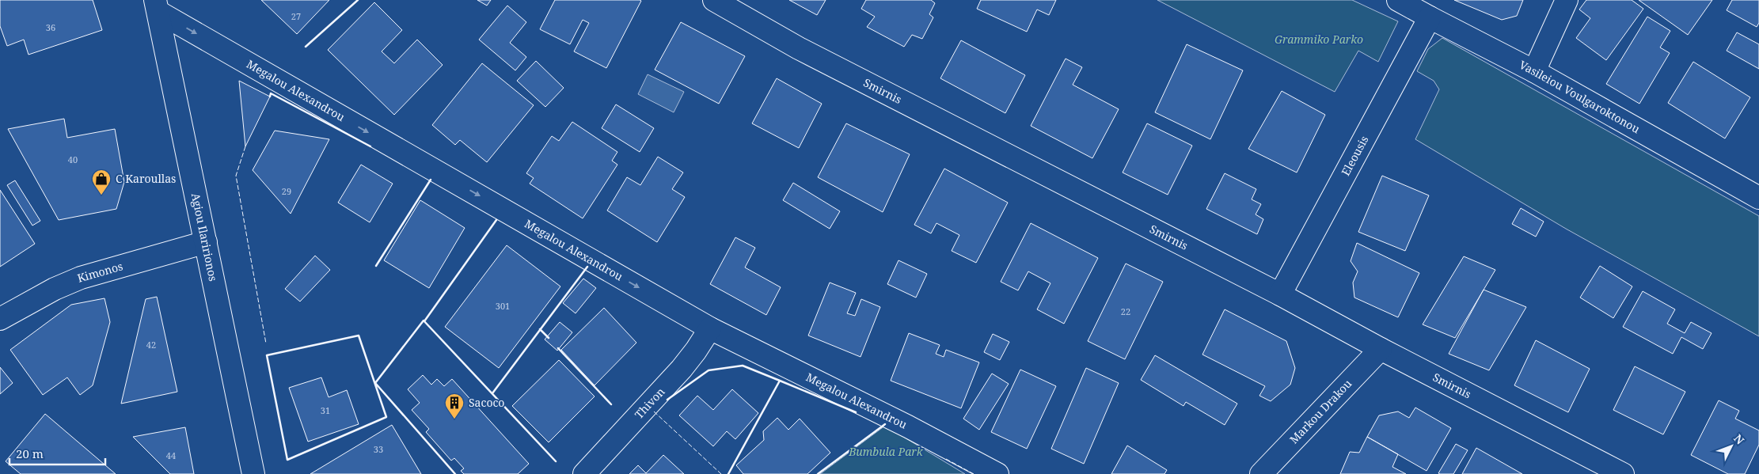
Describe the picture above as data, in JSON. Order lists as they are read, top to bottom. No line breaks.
{"streets":{"street":["Megalou Alexandrou","Smirnis","Vasileiou Voulgaroktonou","Eleousis","Agiou Ilaririonos","Kimonos","Thivon","Markou Drakou"]},"crossings":[["Megalou Alexandrou","Agiou Ilaririonos"],["Megalou Alexandrou","Thivon"],["Smirnis","Eleousis"],["Smirnis","Markou Drakou"],["Vasileiou Voulgaroktonou","Eleousis"],["Agiou Ilaririonos","Kimonos"]],"one_way":["Megalou Alexandrou"],"parks":["Grammiko Parko","Bumbula Park"],"places":{"shop":["C Karoullas"],"building":["Sacoco"]},"house_numbers":["27","36","40","29","301","22","42","31","33","44"],"scale_bar":"20 m","north":"top right"}
